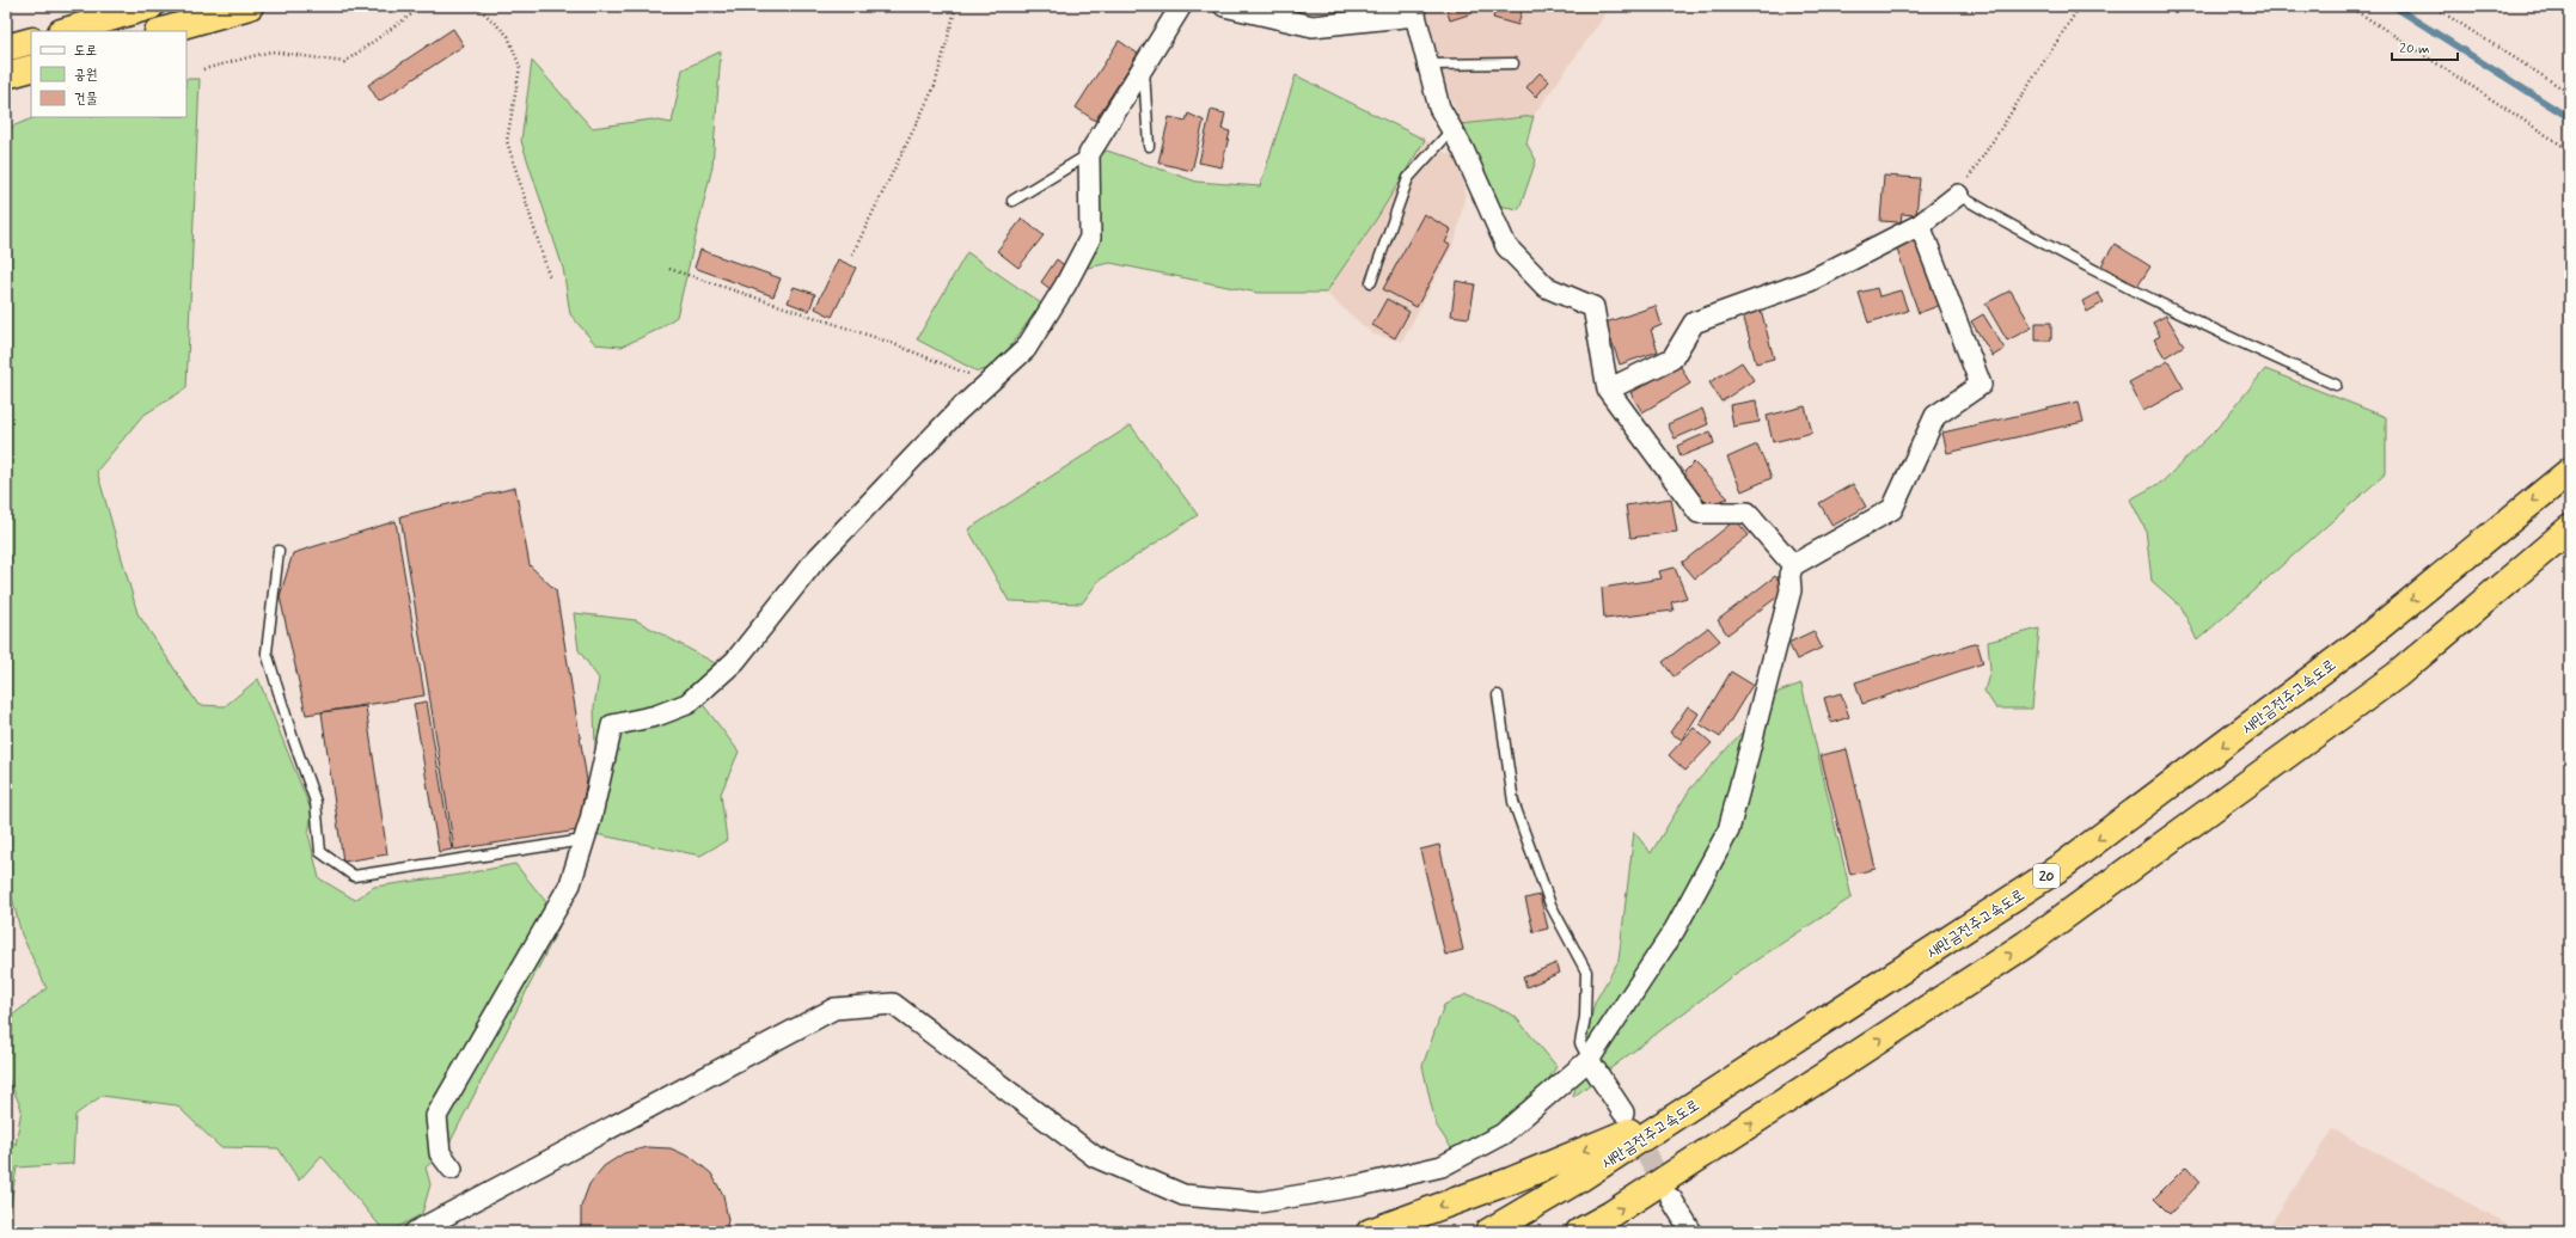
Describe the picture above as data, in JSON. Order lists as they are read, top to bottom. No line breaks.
{"streets":{"highway":["새만금전주고속도로","20"]},"legend":["도로","공원","건물"],"scale_bar":"20 m"}
